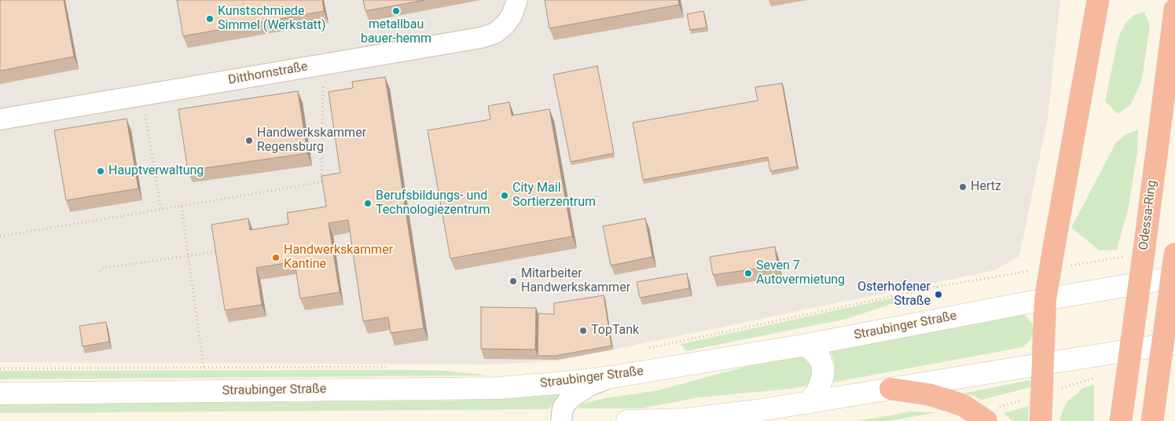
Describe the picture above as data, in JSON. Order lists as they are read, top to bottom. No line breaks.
{"streets":{"highway":["Odessa-Ring"],"main road":["Straubinger Straße"],"street":["Ditthornstraße"]},"places":["metallbau bauer-hemm","Kunstschmiede Simmel (Werkstatt)","Handwerkskammer Regensburg","Hauptverwaltung","Hertz","City Mail Sortierzentrum","Berufsbildungs- und Technologiezentrum","Handwerkskammer Kantine","Seven 7 Autovermietung","Mitarbeiter Handwerkskammer","Osterhofener Straße","TopTank"]}
